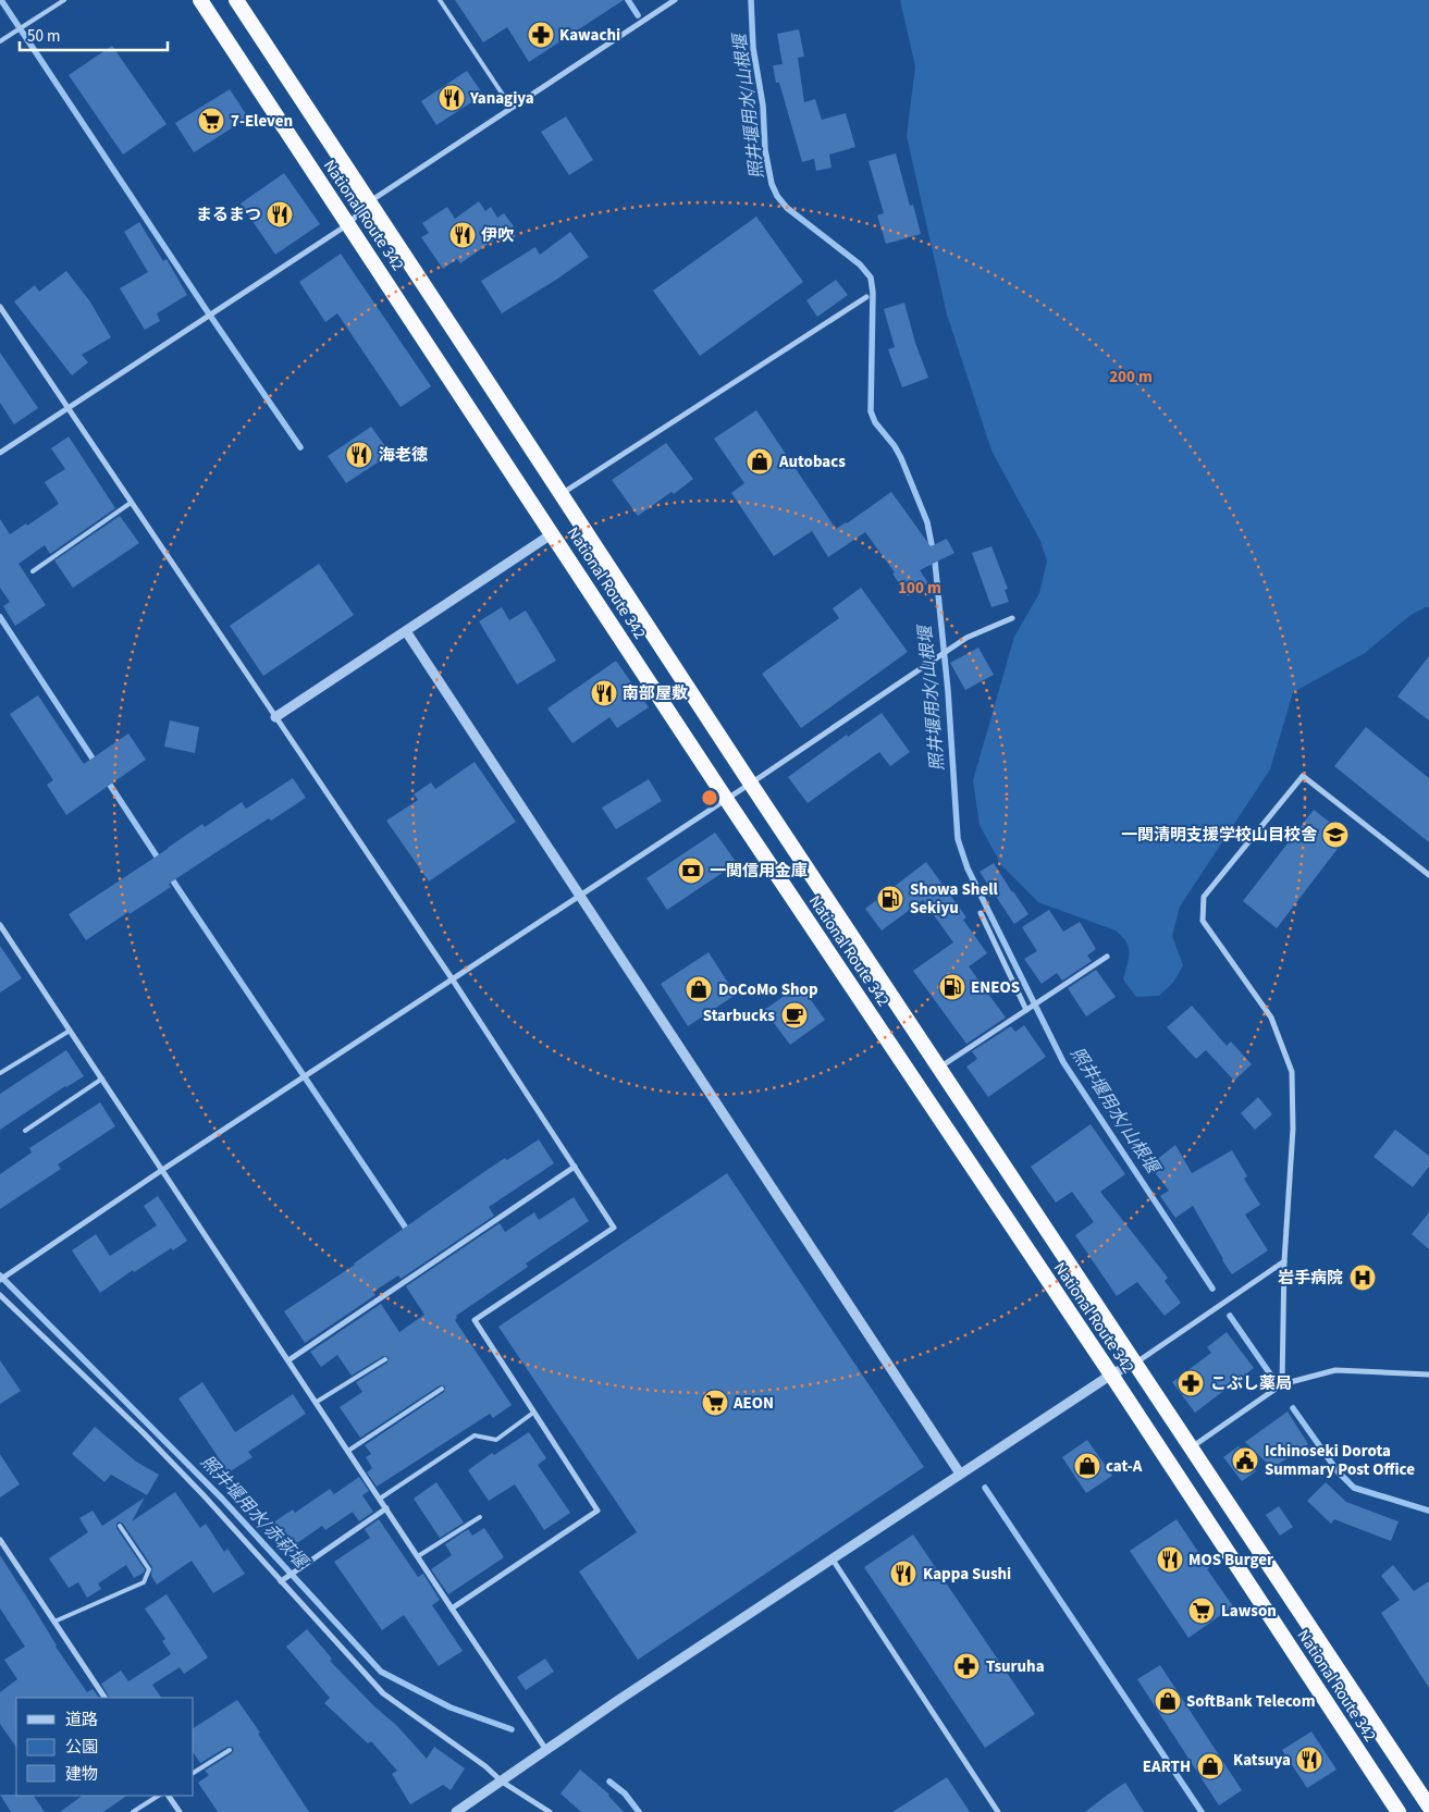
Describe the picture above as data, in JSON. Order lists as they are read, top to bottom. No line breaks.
{"streets":{"highway":["National Route 342"]},"water":["照井堰用水/山根堰","照井堰用水/赤萩堰"],"places":{"pharmacy":["Kawachi","こぶし薬局","Tsuruha"],"restaurant":["Yanagiya","まるまつ","伊吹","海老徳","南部屋敷","MOS Burger","Kappa Sushi","Katsuya"],"supermarket":["7-Eleven","AEON","Lawson"],"shop":["Autobacs","DoCoMo Shop","cat-A","SoftBank Telecom","EARTH"],"school or university":["一関清明支援学校山目校舎"],"bank":["一関信用金庫"],"fuel station":["Showa Shell Sekiyu","ENEOS"],"cafe":["Starbucks"],"hospital":["岩手病院"],"public building":["Ichinoseki Dorota Summary Post Office"]},"legend":["道路","公園","建物"],"scale_bar":"50 m","rings":["200 m","100 m"]}
